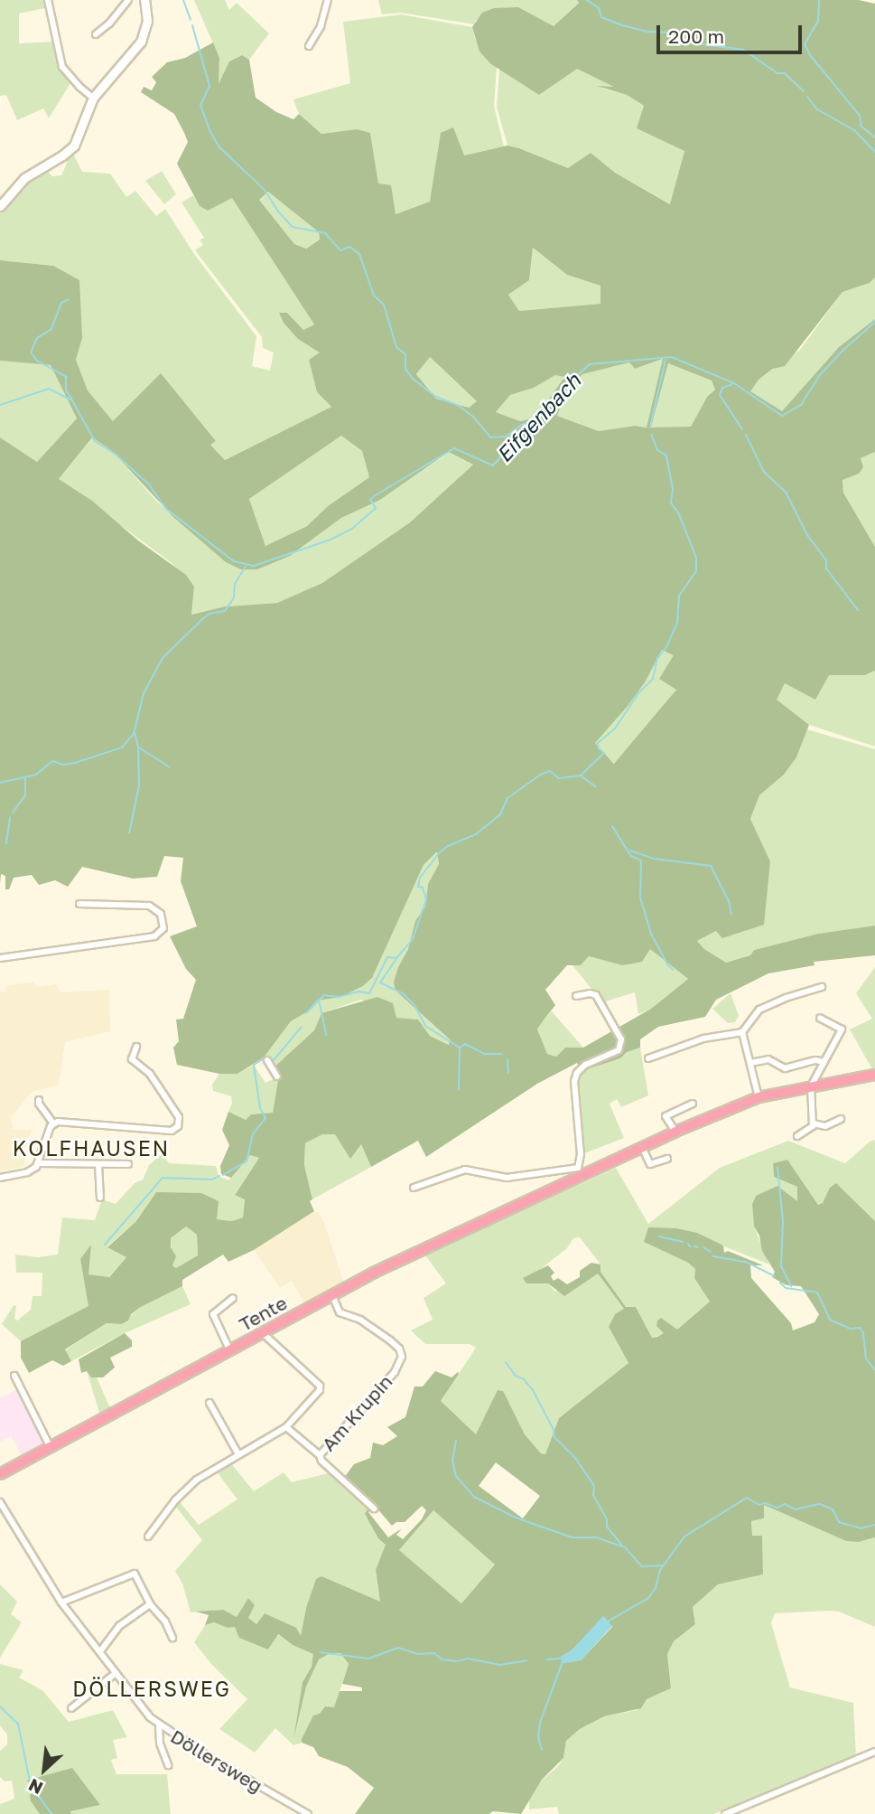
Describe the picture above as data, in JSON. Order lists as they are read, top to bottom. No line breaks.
{"streets":{"main road":["Tente"],"street":["Am Krupin","Döllersweg"]},"crossings":[["Tente","Am Krupin"]],"districts":["KOLFHAUSEN","DÖLLERSWEG"],"water":["Eifgenbach"],"scale_bar":"200 m","north":"bottom left"}
